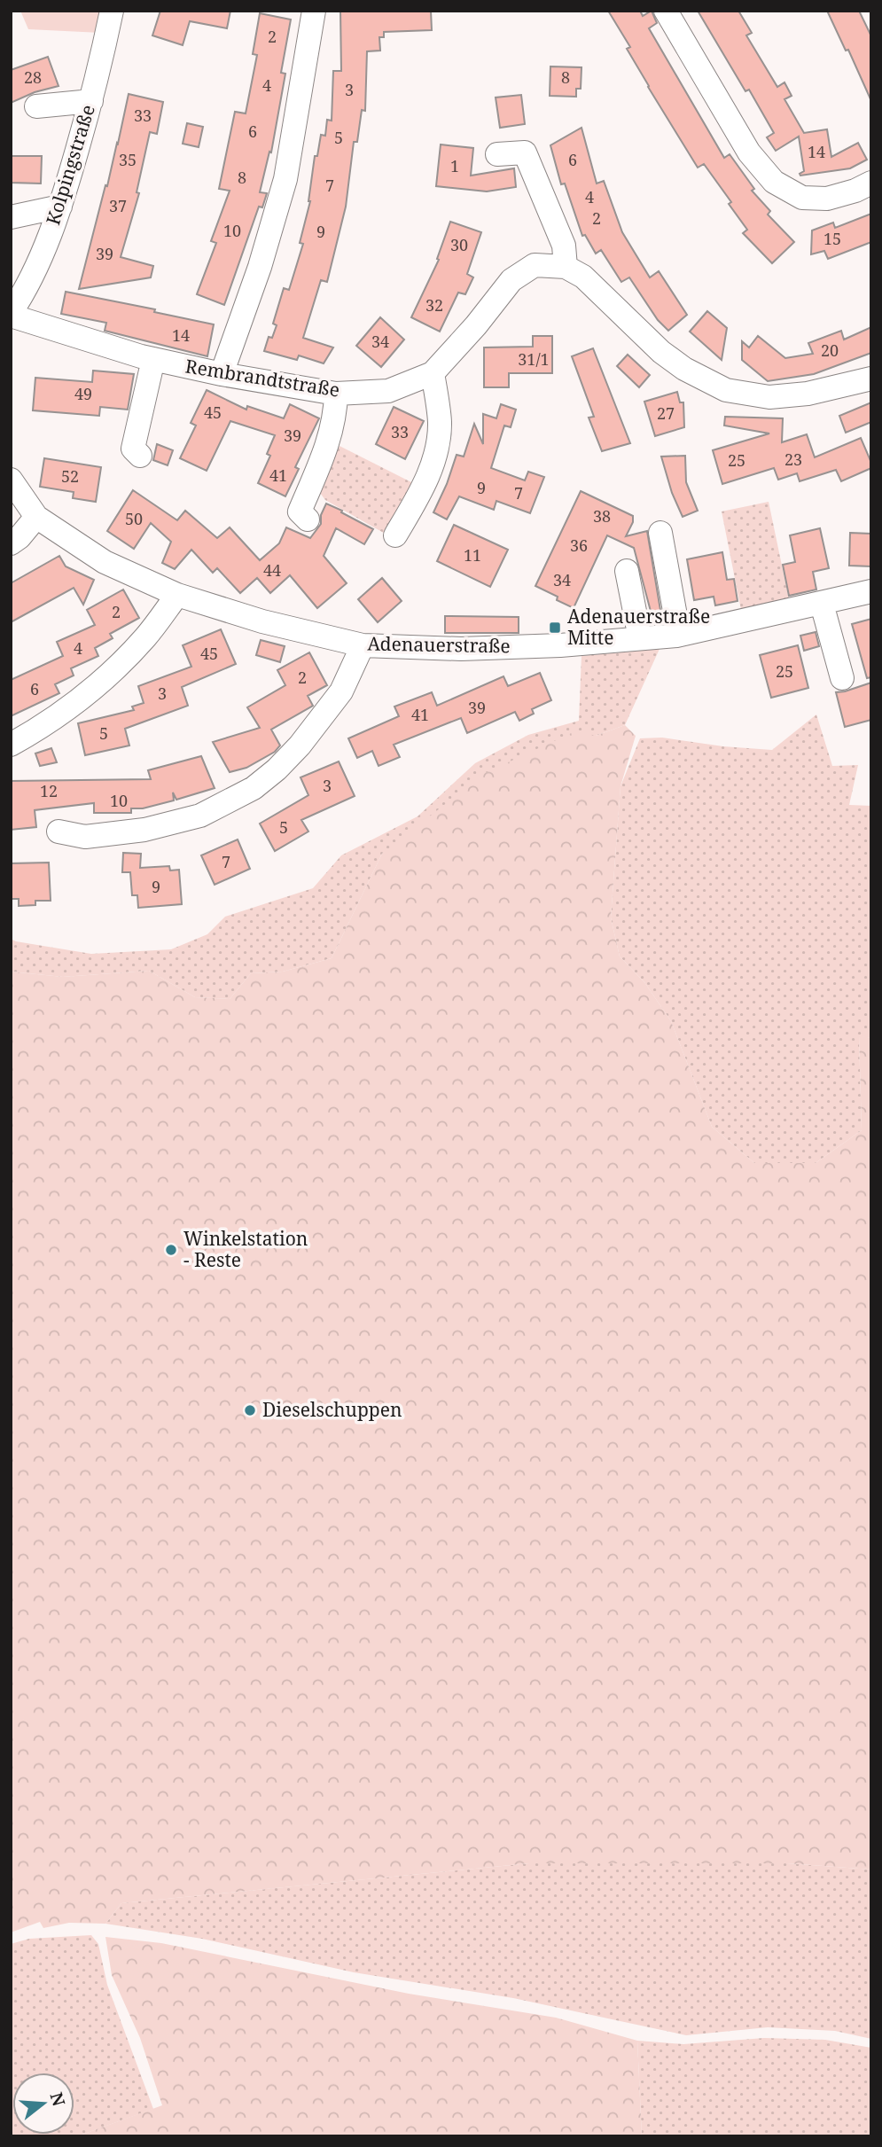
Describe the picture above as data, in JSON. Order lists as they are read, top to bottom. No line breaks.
{"streets":{"street":["Kolpingstraße","Rembrandtstraße","Adenauerstraße"]},"crossings":[["Kolpingstraße","Rembrandtstraße"]],"places":{"transit":["Adenauerstraße Mitte"],"other":["Winkelstation - Reste","Dieselschuppen"]},"house_numbers":["2","28","8","4","3","33","6","5","14","35","6","1","8","7","4","37","2","10","9","15","30","39","32","14","34","20","31/1","49","45","27","33","39","23","25","41","52","9","7","38","50","36","11","44","34","2","4","45","25","2","6","3","39","41","5","3","12","10","5","7","9"],"north":"right"}
